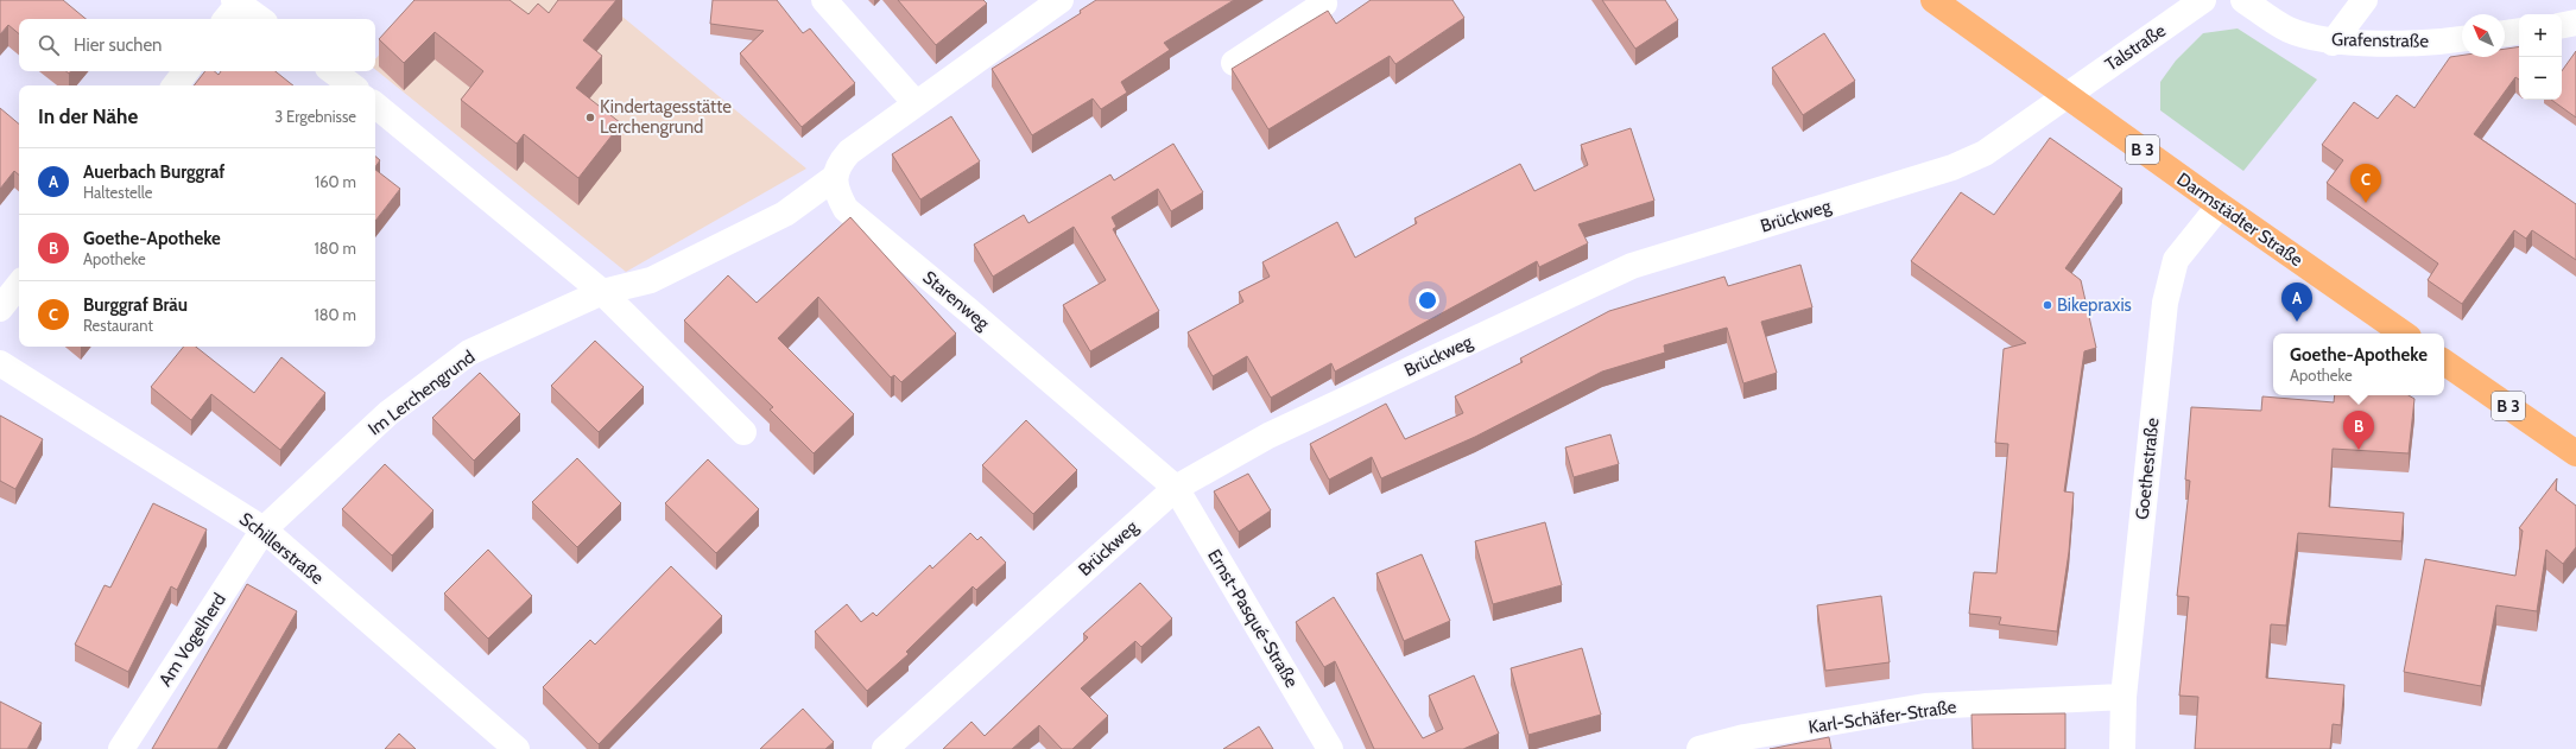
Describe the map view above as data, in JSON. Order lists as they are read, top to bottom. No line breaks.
{"streets":{"main road":["B 3","Darmstädter Straße"],"street":["Grafenstraße","Talstraße","Brückweg","Starenweg","Im Lerchengrund","Goethestraße","Schillerstraße","Ernst-Pasqué-Straße","Am Vogelherd","Karl-Schäfer-Straße"]},"crossings":[["Talstraße","Brückweg"],["Talstraße","Darmstädter Straße"],["Brückweg","Darmstädter Straße"],["Brückweg","Starenweg"],["Brückweg","Ernst-Pasqué-Straße"],["Darmstädter Straße","Goethestraße"],["Starenweg","Im Lerchengrund"],["Starenweg","Ernst-Pasqué-Straße"],["Im Lerchengrund","Schillerstraße"],["Im Lerchengrund","Am Vogelherd"],["Goethestraße","Karl-Schäfer-Straße"],["Schillerstraße","Am Vogelherd"]],"places":["Kindertagesstätte Lerchengrund","Bikepraxis"],"north":"top left","page":{"map_buttons":["+","−"],"search":"Hier suchen","heading":["In der Nähe","3 Ergebnisse"],"list":[{"mark":"A","name":"Auerbach Burggraf","note":"Haltestelle","value":"160 m"},{"mark":"B","name":"Goethe-Apotheke","note":"Apotheke","value":"180 m"},{"mark":"C","name":"Burggraf Bräu","note":"Restaurant","value":"180 m"}],"pins":["C","A","B"],"popup":["Goethe-Apotheke","Apotheke"]}}
